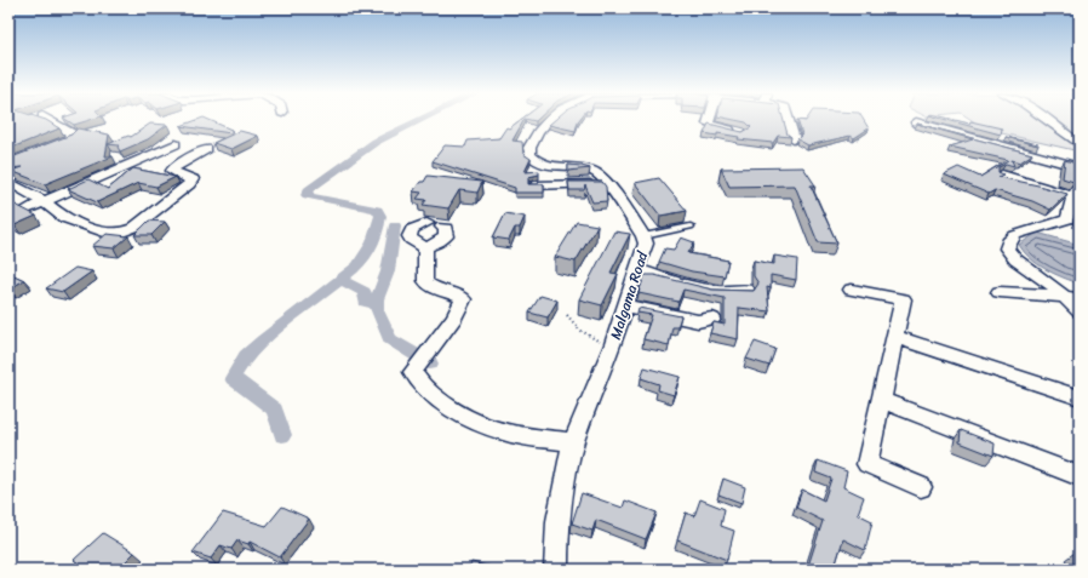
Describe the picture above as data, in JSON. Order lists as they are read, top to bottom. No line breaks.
{"streets":{"street":["Malgama Road"]}}
